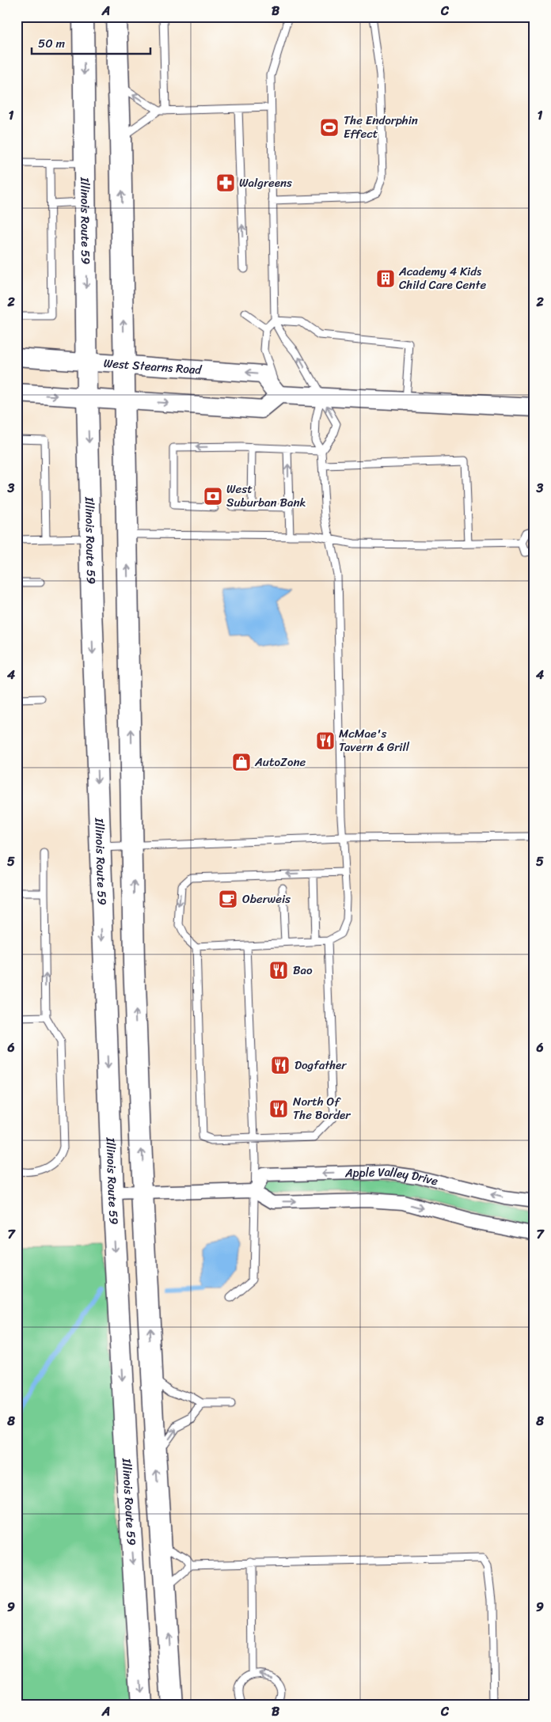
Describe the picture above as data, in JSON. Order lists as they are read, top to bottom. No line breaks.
{"streets":{"main road":["Illinois Route 59","West Stearns Road"],"street":["Apple Valley Drive"]},"crossings":[["Illinois Route 59","West Stearns Road"]],"places":{"sports":["The Endorphin Effect"],"pharmacy":["Walgreens"],"building":["Academy 4 Kids Child Care Cente"],"bank":["West Suburban Bank"],"restaurant":["McMae's Tavern & Grill","Bao","Dogfather","North Of The Border"],"shop":["AutoZone"],"cafe":["Oberweis"]},"scale_bar":"50 m","grid":{"columns":["A","B","C"],"rows":["1","2","3","4","5","6","7","8","9"]}}
